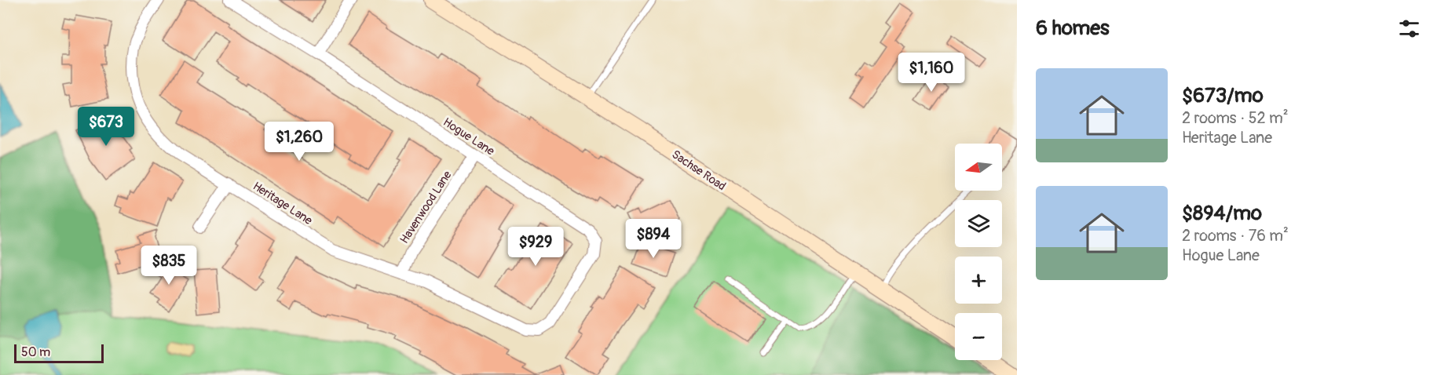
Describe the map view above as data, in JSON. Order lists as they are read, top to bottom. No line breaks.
{"streets":{"main road":["Sachse Road"],"street":["Hogue Lane","Heritage Lane","Havenwood Lane"]},"crossings":[["Hogue Lane","Heritage Lane"],["Hogue Lane","Havenwood Lane"],["Heritage Lane","Havenwood Lane"]],"scale_bar":"50 m","north":"left","page":{"heading":"6 homes","price":["$1,160","$673","$1,260","$894","$929","$835"],"list":[{"name":"$673/mo","note":"2 rooms · 52 m² · Heritage Lane"},{"name":"$894/mo","note":"2 rooms · 76 m² · Hogue Lane"}],"map_buttons":["+","−"],"scale":"50 m"}}
